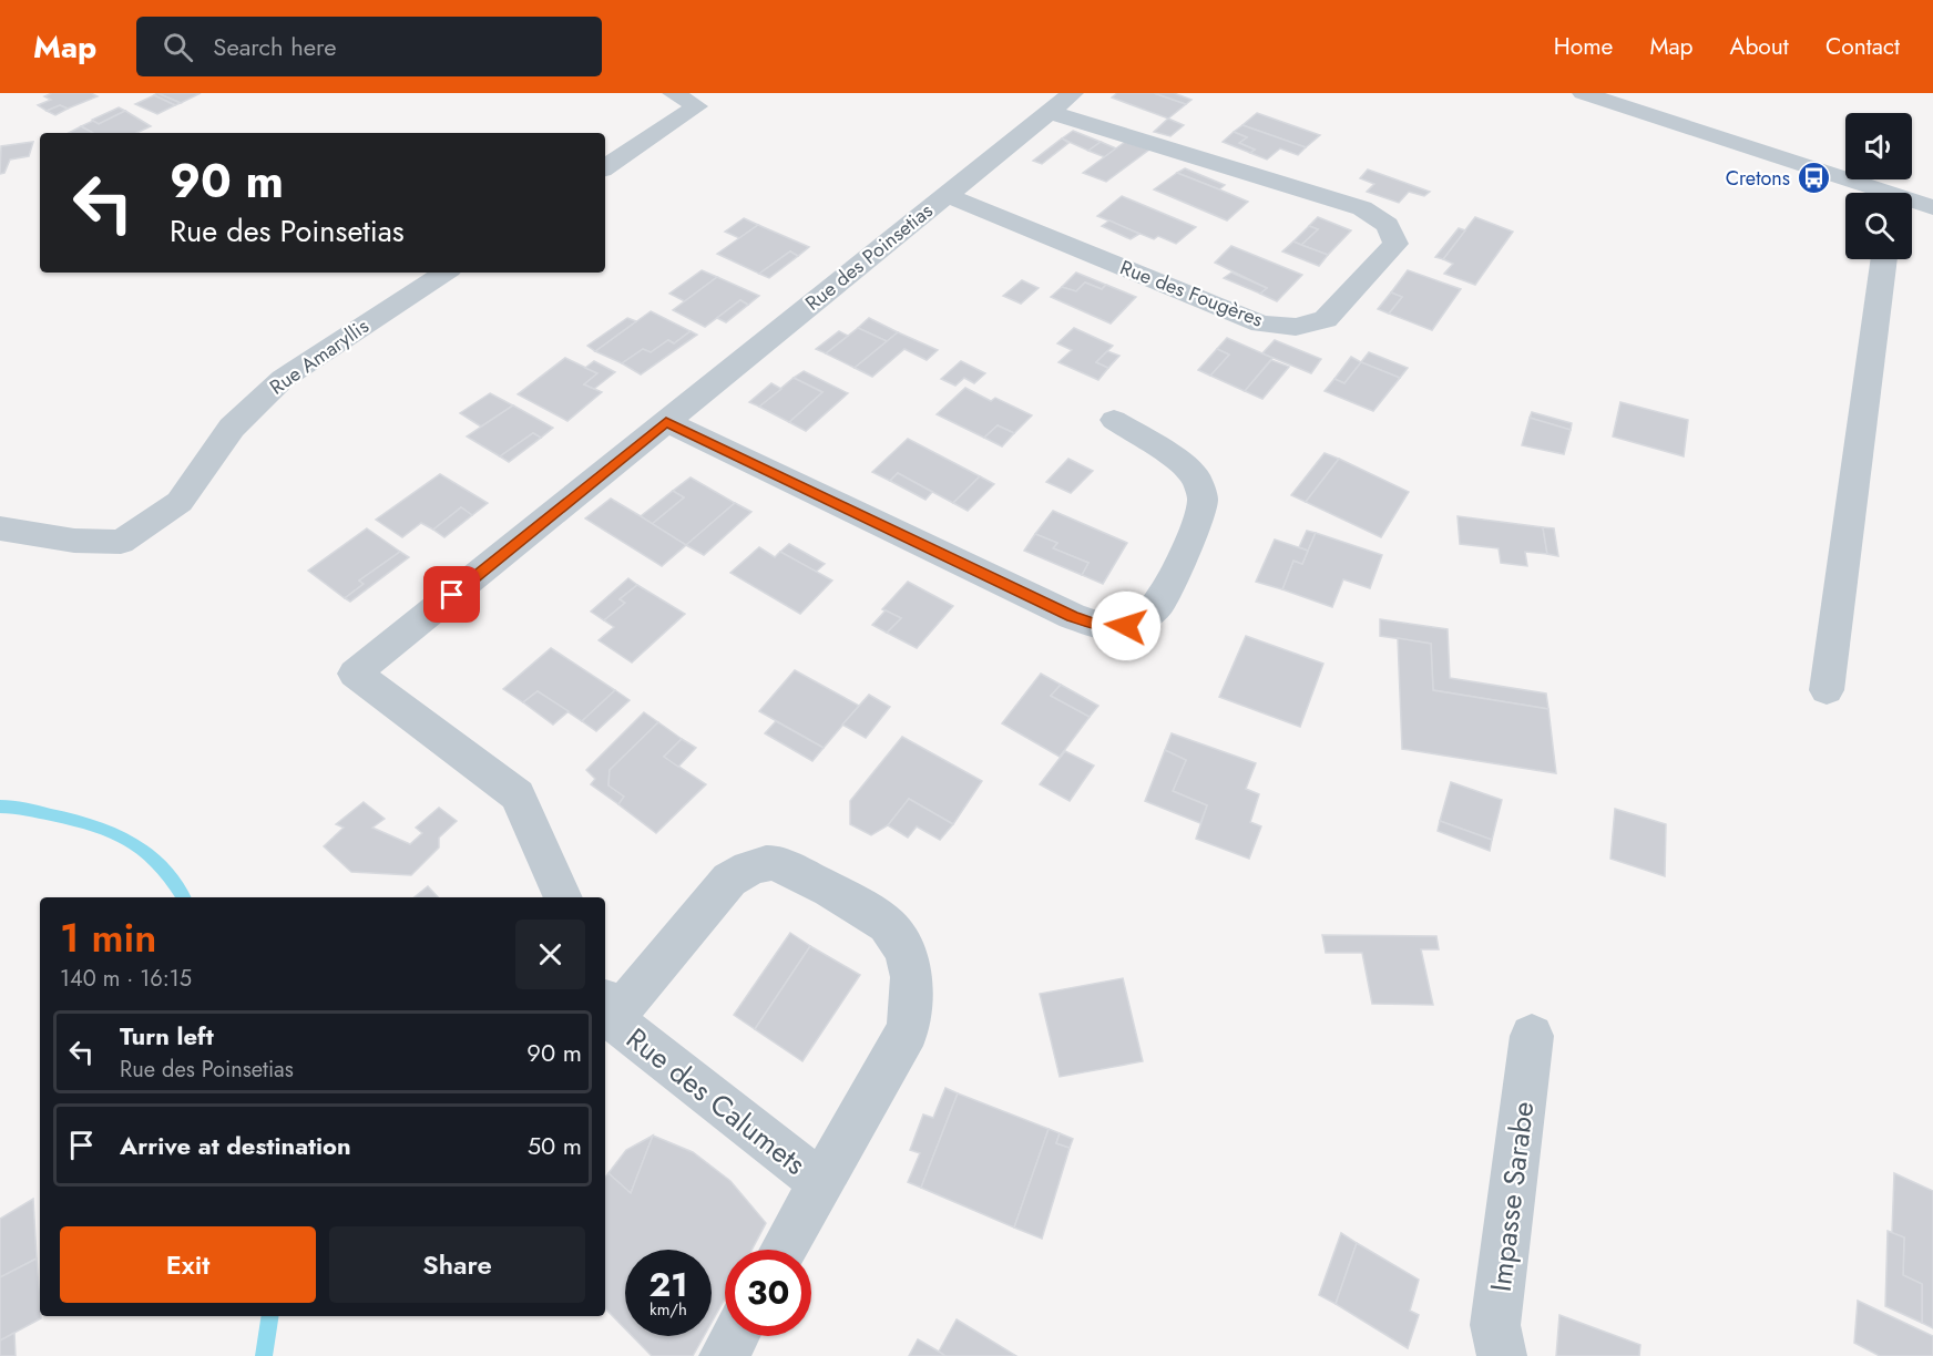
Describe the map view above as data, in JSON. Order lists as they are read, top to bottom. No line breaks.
{"streets":{"street":["Rue des Poinsetias","Rue des Fougères","Rue Amaryllis","Rue des Calumets","Impasse Sarabe"]},"crossings":[["Rue des Poinsetias","Rue des Fougères"]],"places":{"bus stop":["Cretons"]},"page":{"header":"Map","search":"Search here","nav":["Home","Map","About","Contact"],"turn":["90 m","Rue des Poinsetias"],"heading":["1 min","140 m · 16:15"],"list":[{"name":"Turn left","note":"Rue des Poinsetias","value":"90 m"},{"name":"Arrive at destination","value":"50 m"}],"buttons":["Exit","Share"],"speed":"21 km/h","limit":"30"}}
